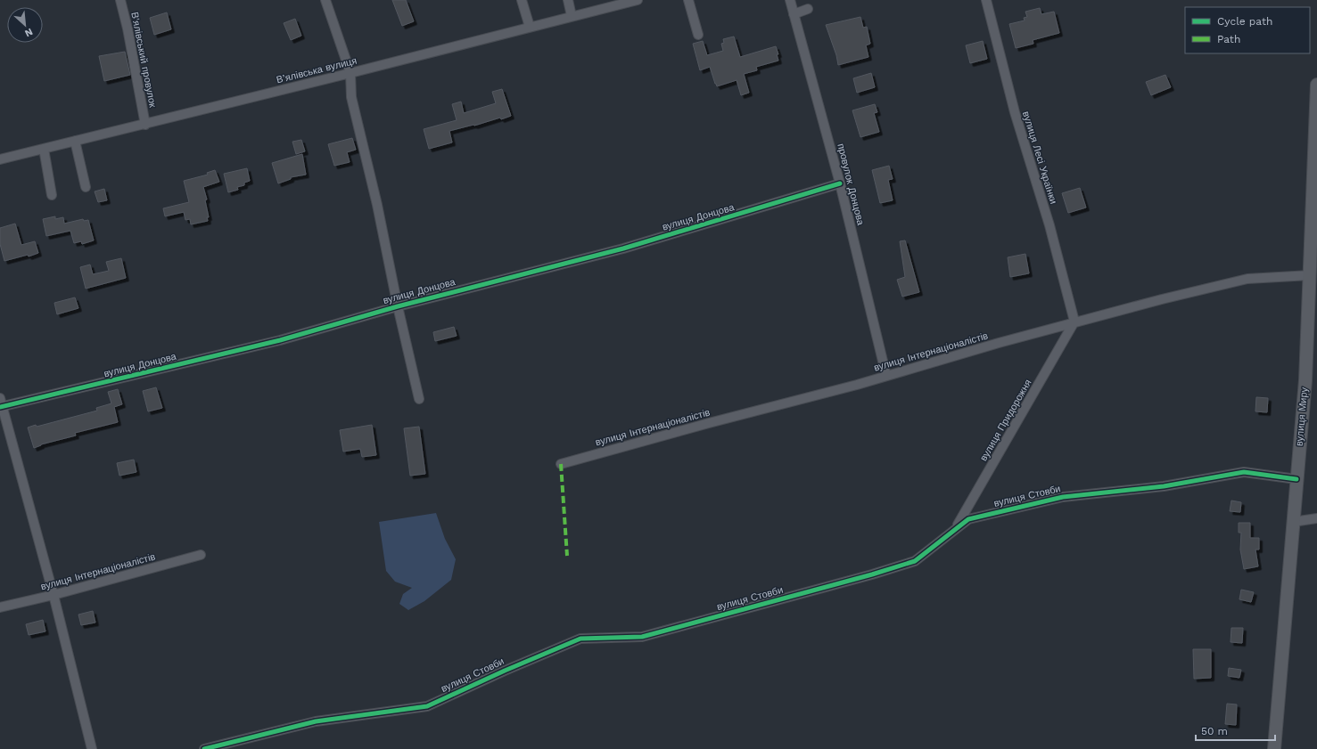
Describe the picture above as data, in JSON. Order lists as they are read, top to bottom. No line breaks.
{"streets":{"street":["В'ялівський провулок","В’ялівська вулиця","вулиця Лесі Українки","провулок Донцова","вулиця Донцова","вулиця Інтернаціоналістів","вулиця Миру","вулиця Придорожня","вулиця Стовби"]},"crossings":[["В'ялівський провулок","В’ялівська вулиця"],["вулиця Лесі Українки","вулиця Інтернаціоналістів"],["вулиця Лесі Українки","вулиця Придорожня"],["провулок Донцова","вулиця Донцова"],["провулок Донцова","вулиця Інтернаціоналістів"],["вулиця Інтернаціоналістів","вулиця Миру"],["вулиця Інтернаціоналістів","вулиця Придорожня"],["вулиця Миру","вулиця Стовби"],["вулиця Придорожня","вулиця Стовби"]],"legend":["Cycle path","Path"],"scale_bar":"50 m","north":"bottom right"}
